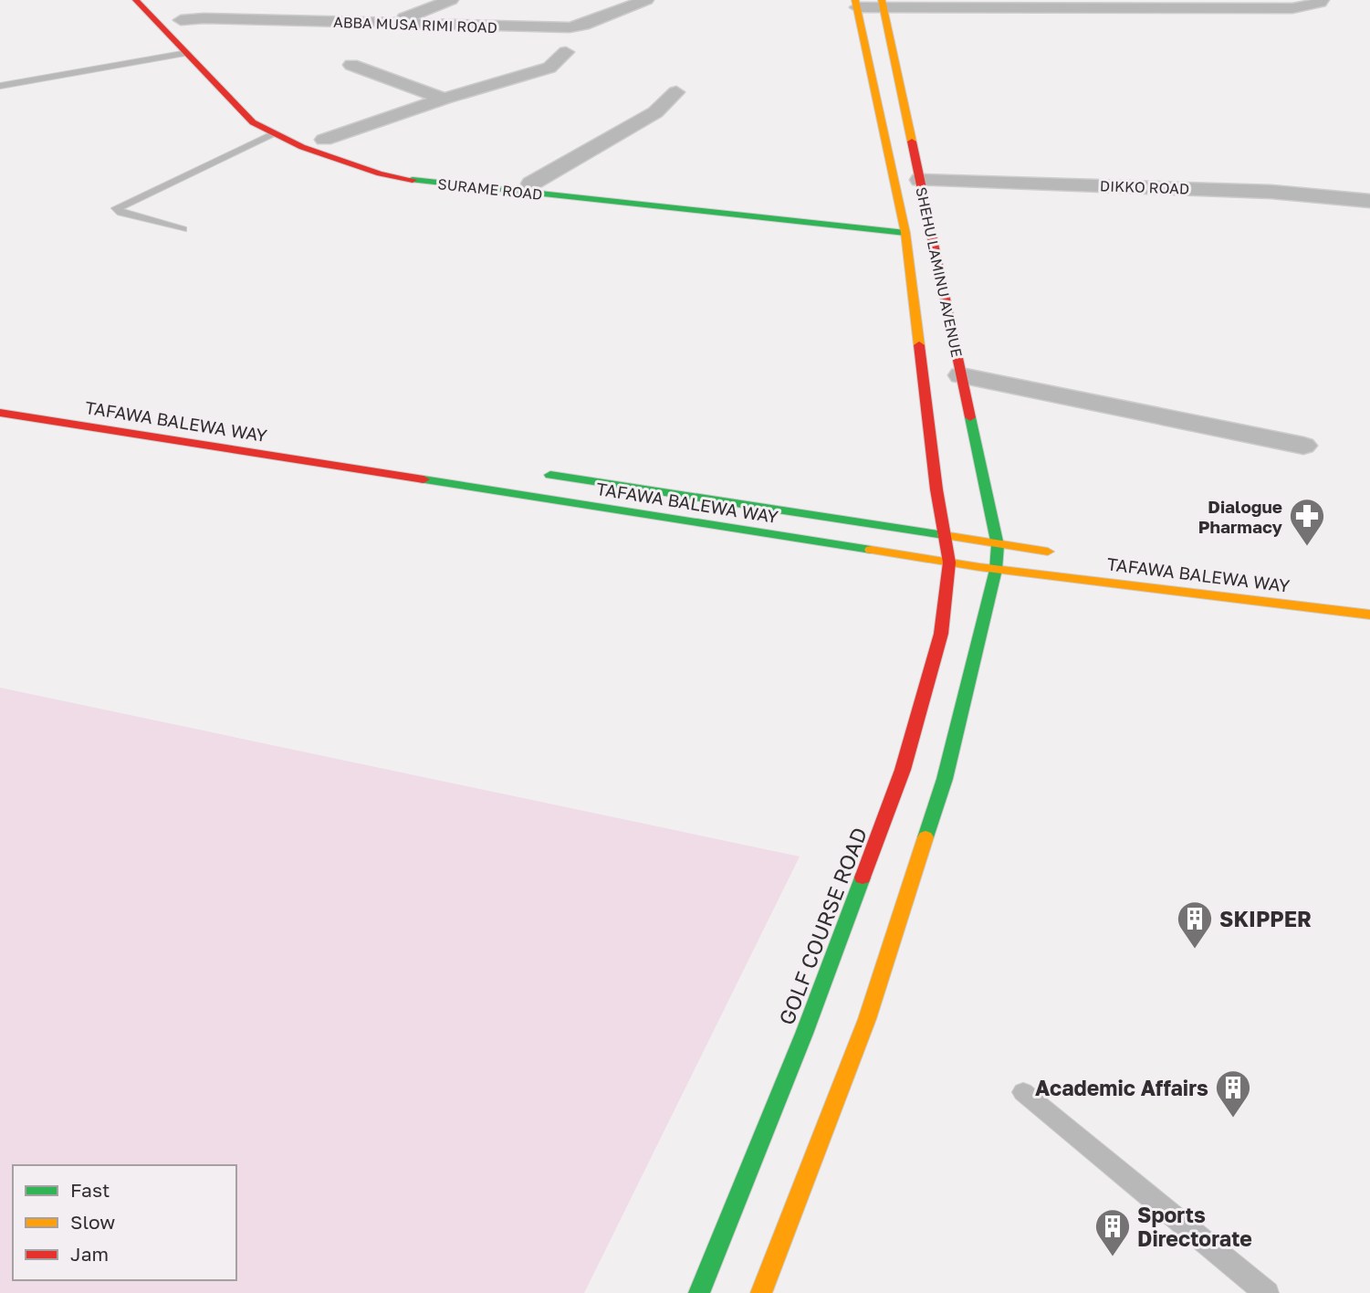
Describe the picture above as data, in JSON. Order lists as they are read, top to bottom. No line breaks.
{"streets":{"street":["ABBA MUSA RIMI ROAD","DIKKO ROAD","SURAME ROAD","SHEHU LAMINU AVENUE","TAFAWA BALEWA WAY","GOLF COURSE ROAD"]},"crossings":[["DIKKO ROAD","SHEHU LAMINU AVENUE"],["SURAME ROAD","SHEHU LAMINU AVENUE"],["SHEHU LAMINU AVENUE","TAFAWA BALEWA WAY"],["SHEHU LAMINU AVENUE","GOLF COURSE ROAD"],["TAFAWA BALEWA WAY","GOLF COURSE ROAD"]],"places":{"pharmacy":["Dialogue Pharmacy"],"building":["SKIPPER","Academic Affairs","Sports Directorate"]},"legend":["Fast","Slow","Jam"]}
